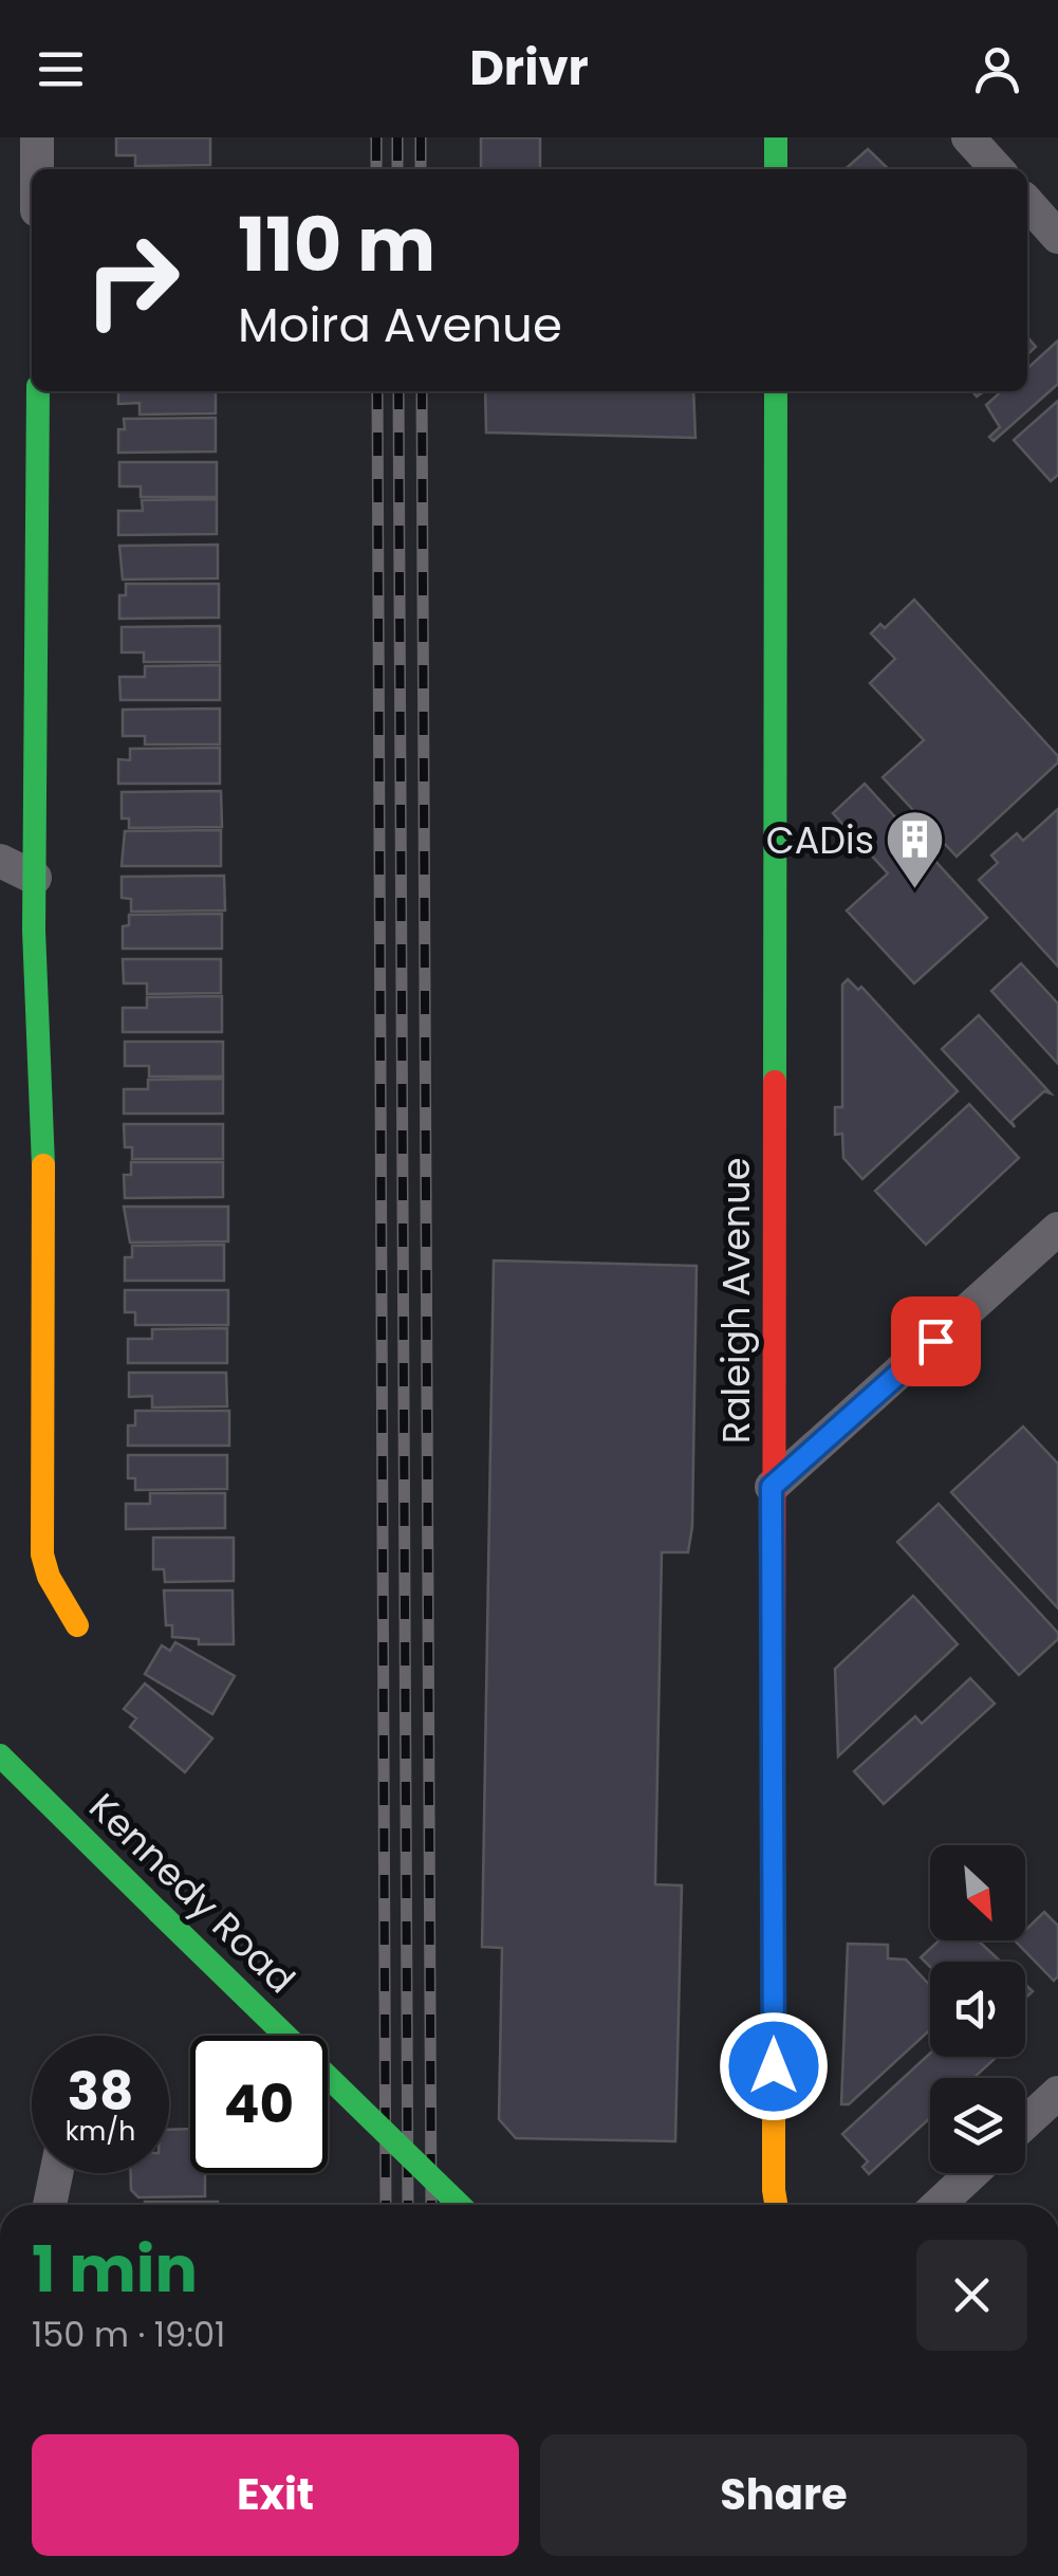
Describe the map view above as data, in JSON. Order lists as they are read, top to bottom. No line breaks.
{"streets":{"street":["Raleigh Avenue","Kennedy Road"]},"places":{"building":["CADis"]},"north":"bottom right","page":{"header":"Drivr","turn":["110 m","Moira Avenue"],"speed":"38 km/h","limit":"40","heading":["1 min","150 m · 19:01"],"buttons":["Exit","Share"]}}
